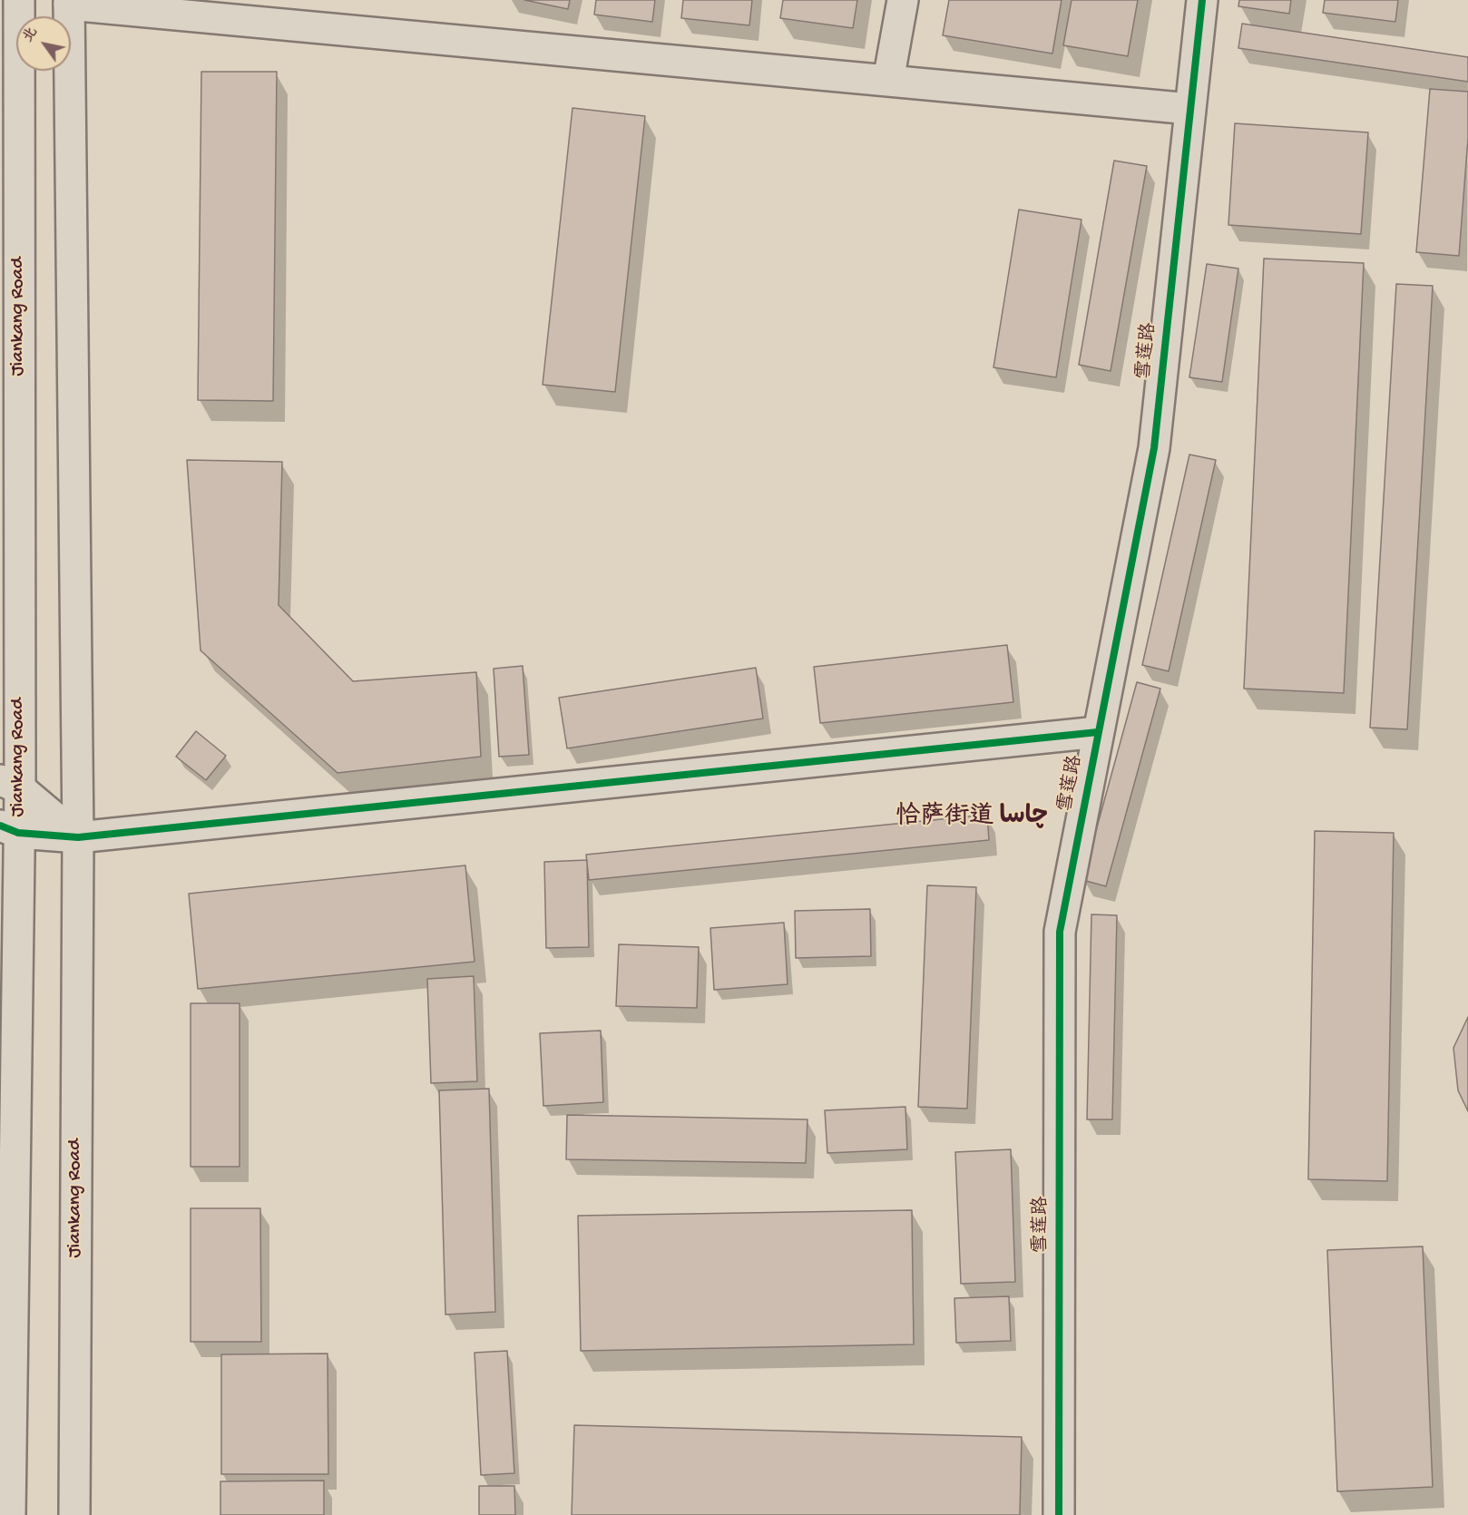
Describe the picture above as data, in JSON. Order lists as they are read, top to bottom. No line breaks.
{"streets":{"main road":["Jiankang Road","雪莲路"]},"districts":["恰萨街道 چاسا"],"north":"top left"}
